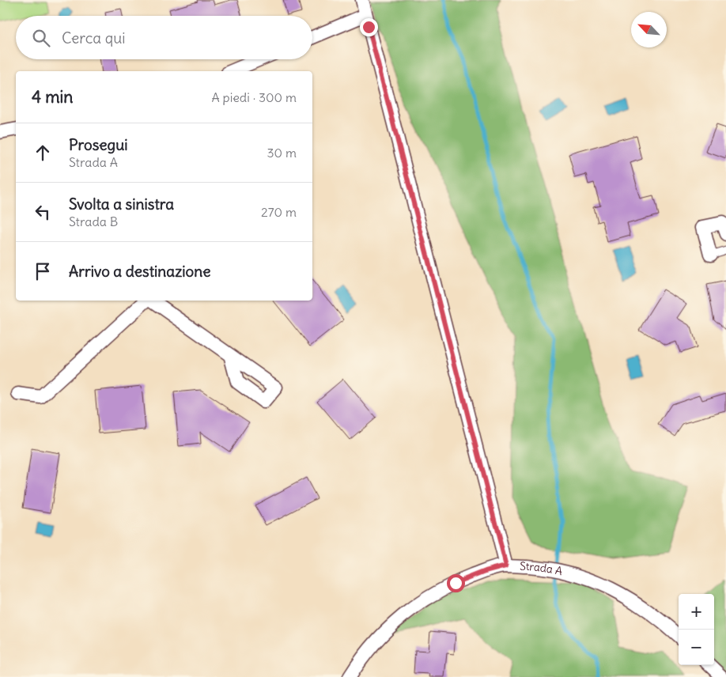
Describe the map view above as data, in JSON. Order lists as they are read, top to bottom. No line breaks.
{"streets":{"street":["Strada A"]},"north":"top left","page":{"search":"Cerca qui","heading":["4 min","A piedi · 300 m"],"list":[["Prosegui","Strada A","30 m"],["Svolta a sinistra","Strada B","270 m"],"Arrivo a destinazione"],"map_buttons":["+","−"]}}
